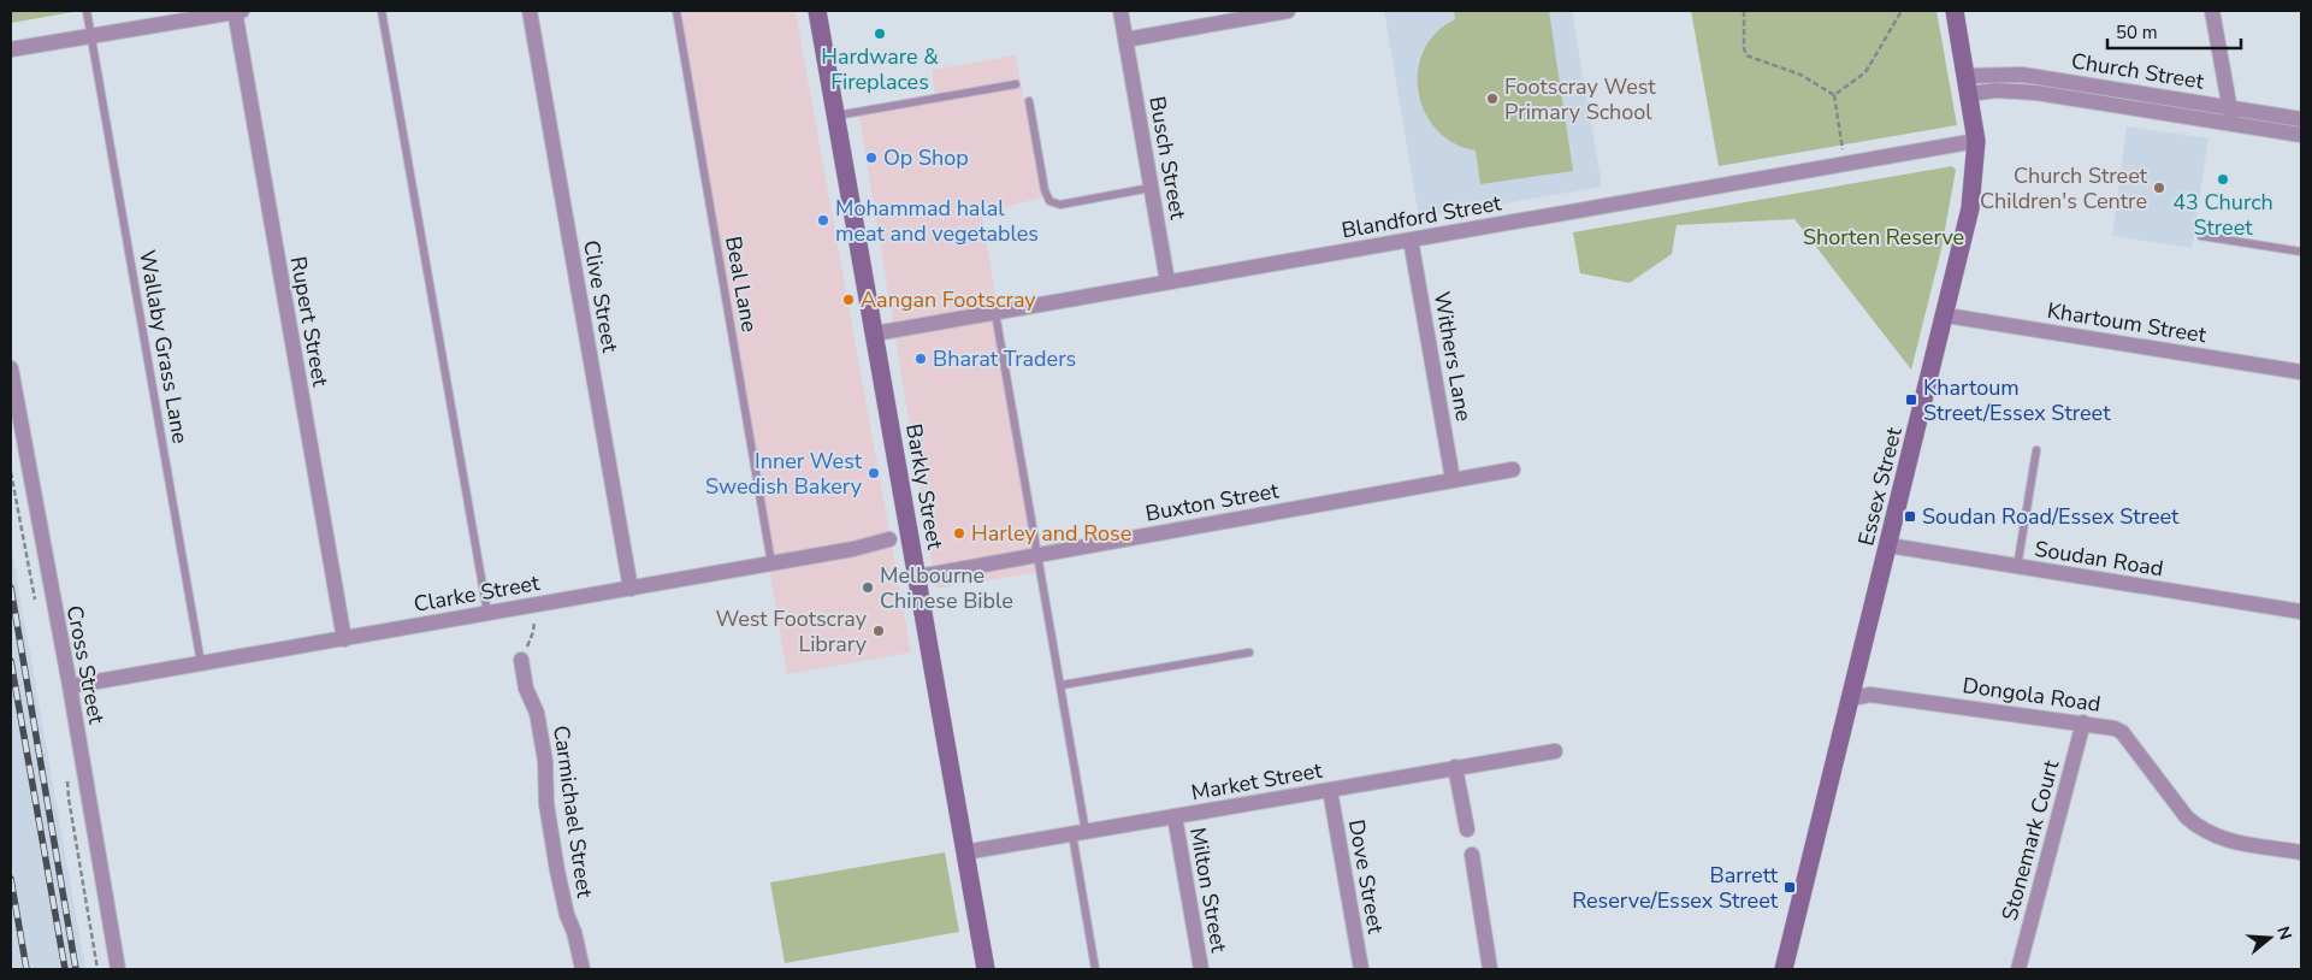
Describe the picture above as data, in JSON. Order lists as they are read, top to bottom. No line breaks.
{"streets":{"street":["Church Street","Busch Street","Blandford Street","Clive Street","Rupert Street","Khartoum Street","Withers Lane","Barkly Street","Essex Street","Buxton Street","Soudan Road","Clarke Street","Cross Street","Dongola Road","Market Street","Carmichael Street","Stonemark Court","Dove Street","Milton Street"],"lane":["Beal Lane","Wallaby Grass Lane"]},"crossings":[["Church Street","Essex Street"],["Busch Street","Blandford Street"],["Blandford Street","Withers Lane"],["Blandford Street","Barkly Street"],["Blandford Street","Essex Street"],["Beal Lane","Clarke Street"],["Clive Street","Clarke Street"],["Rupert Street","Clarke Street"],["Khartoum Street","Essex Street"],["Wallaby Grass Lane","Clarke Street"],["Withers Lane","Buxton Street"],["Barkly Street","Buxton Street"],["Barkly Street","Market Street"],["Essex Street","Soudan Road"],["Essex Street","Dongola Road"],["Clarke Street","Cross Street"],["Dongola Road","Stonemark Court"],["Market Street","Dove Street"],["Market Street","Milton Street"]],"parks":["Shorten Reserve"],"places":{"other":["Hardware & Fireplaces","Footscray West Primary School","Op Shop","43 Church Street","Church Street Children's Centre","Mohammad halal meat and vegetables","Aangan Footscray","Bharat Traders","Inner West Swedish Bakery","Harley and Rose","Melbourne Chinese Bible","West Footscray Library"],"transit":["Khartoum Street/Essex Street","Soudan Road/Essex Street","Barrett Reserve/Essex Street"]},"scale_bar":"50 m","north":"right"}
